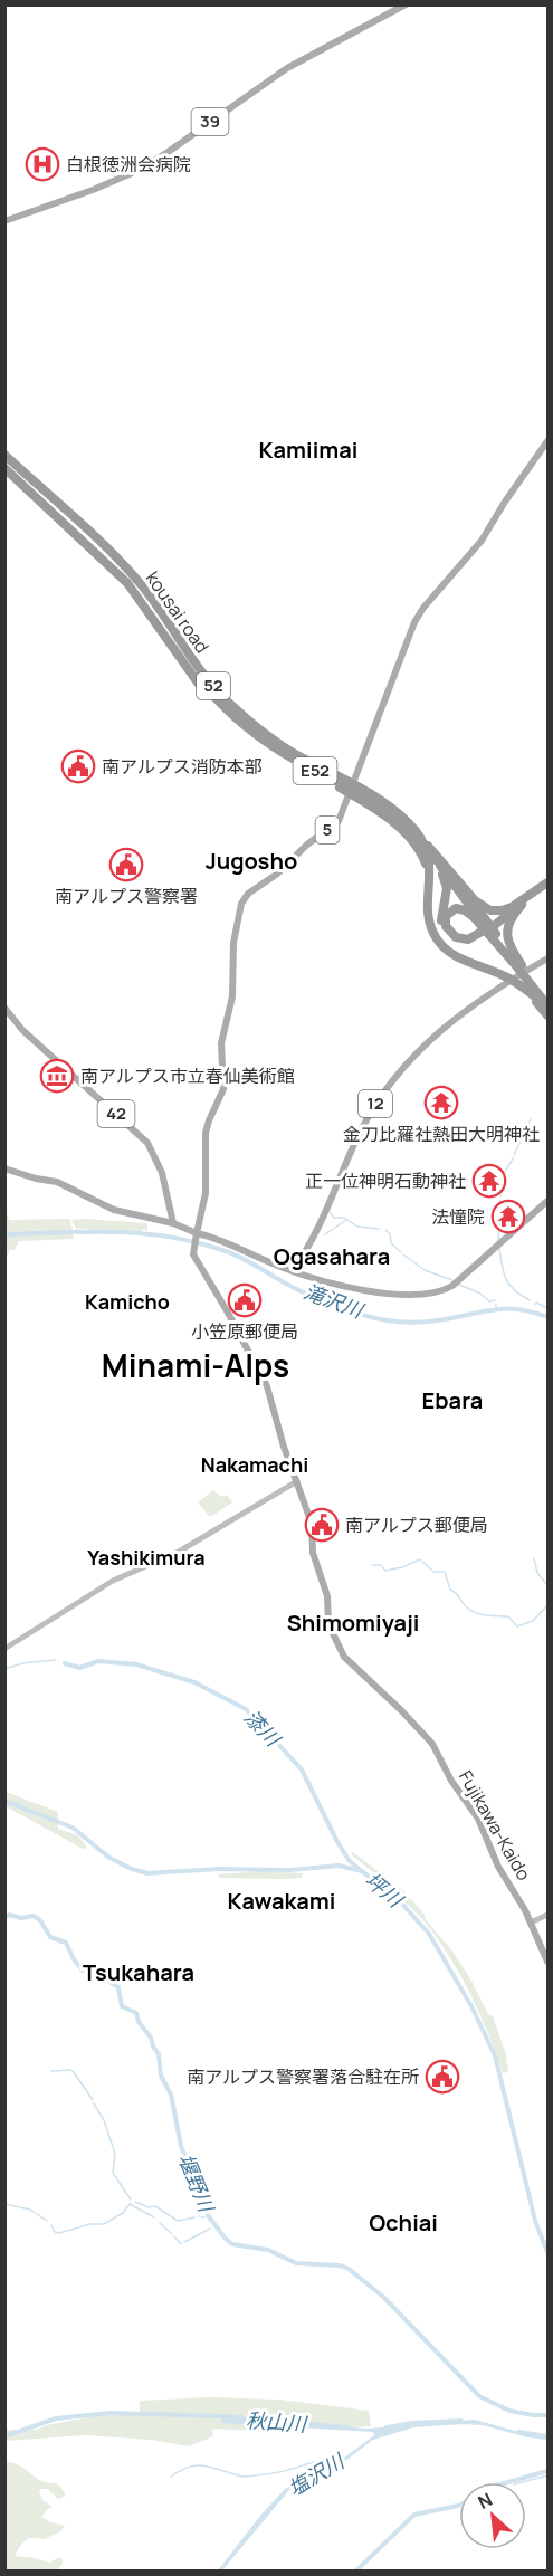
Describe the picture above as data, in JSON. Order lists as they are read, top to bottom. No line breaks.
{"streets":{"highway":["kousai road","52","E52"],"main road":["39","5","12","42","Fujikawa-Kaido"]},"crossings":[["kousai road","E52"],["kousai road","5"],["kousai road","12"],["E52","12"],["5","Fujikawa-Kaido"]],"districts":["Kamiimai","Jugosho","Ogasahara","Kamicho","Minami-Alps","Ebara","Nakamachi","Yashikimura","Shimomiyaji","Kawakami","Tsukahara","Ochiai"],"water":["滝沢川","漆川","坪川","堰野川","秋山川","塩沢川"],"places":{"hospital":["白根徳洲会病院"],"public building":["南アルプス消防本部","南アルプス警察署","小笠原郵便局","南アルプス郵便局","南アルプス警察署落合駐在所"],"museum":["南アルプス市立春仙美術館"],"temple":["金刀比羅社熱田大明神社","正一位神明石動神社","法憧院"]},"north":"top left"}
